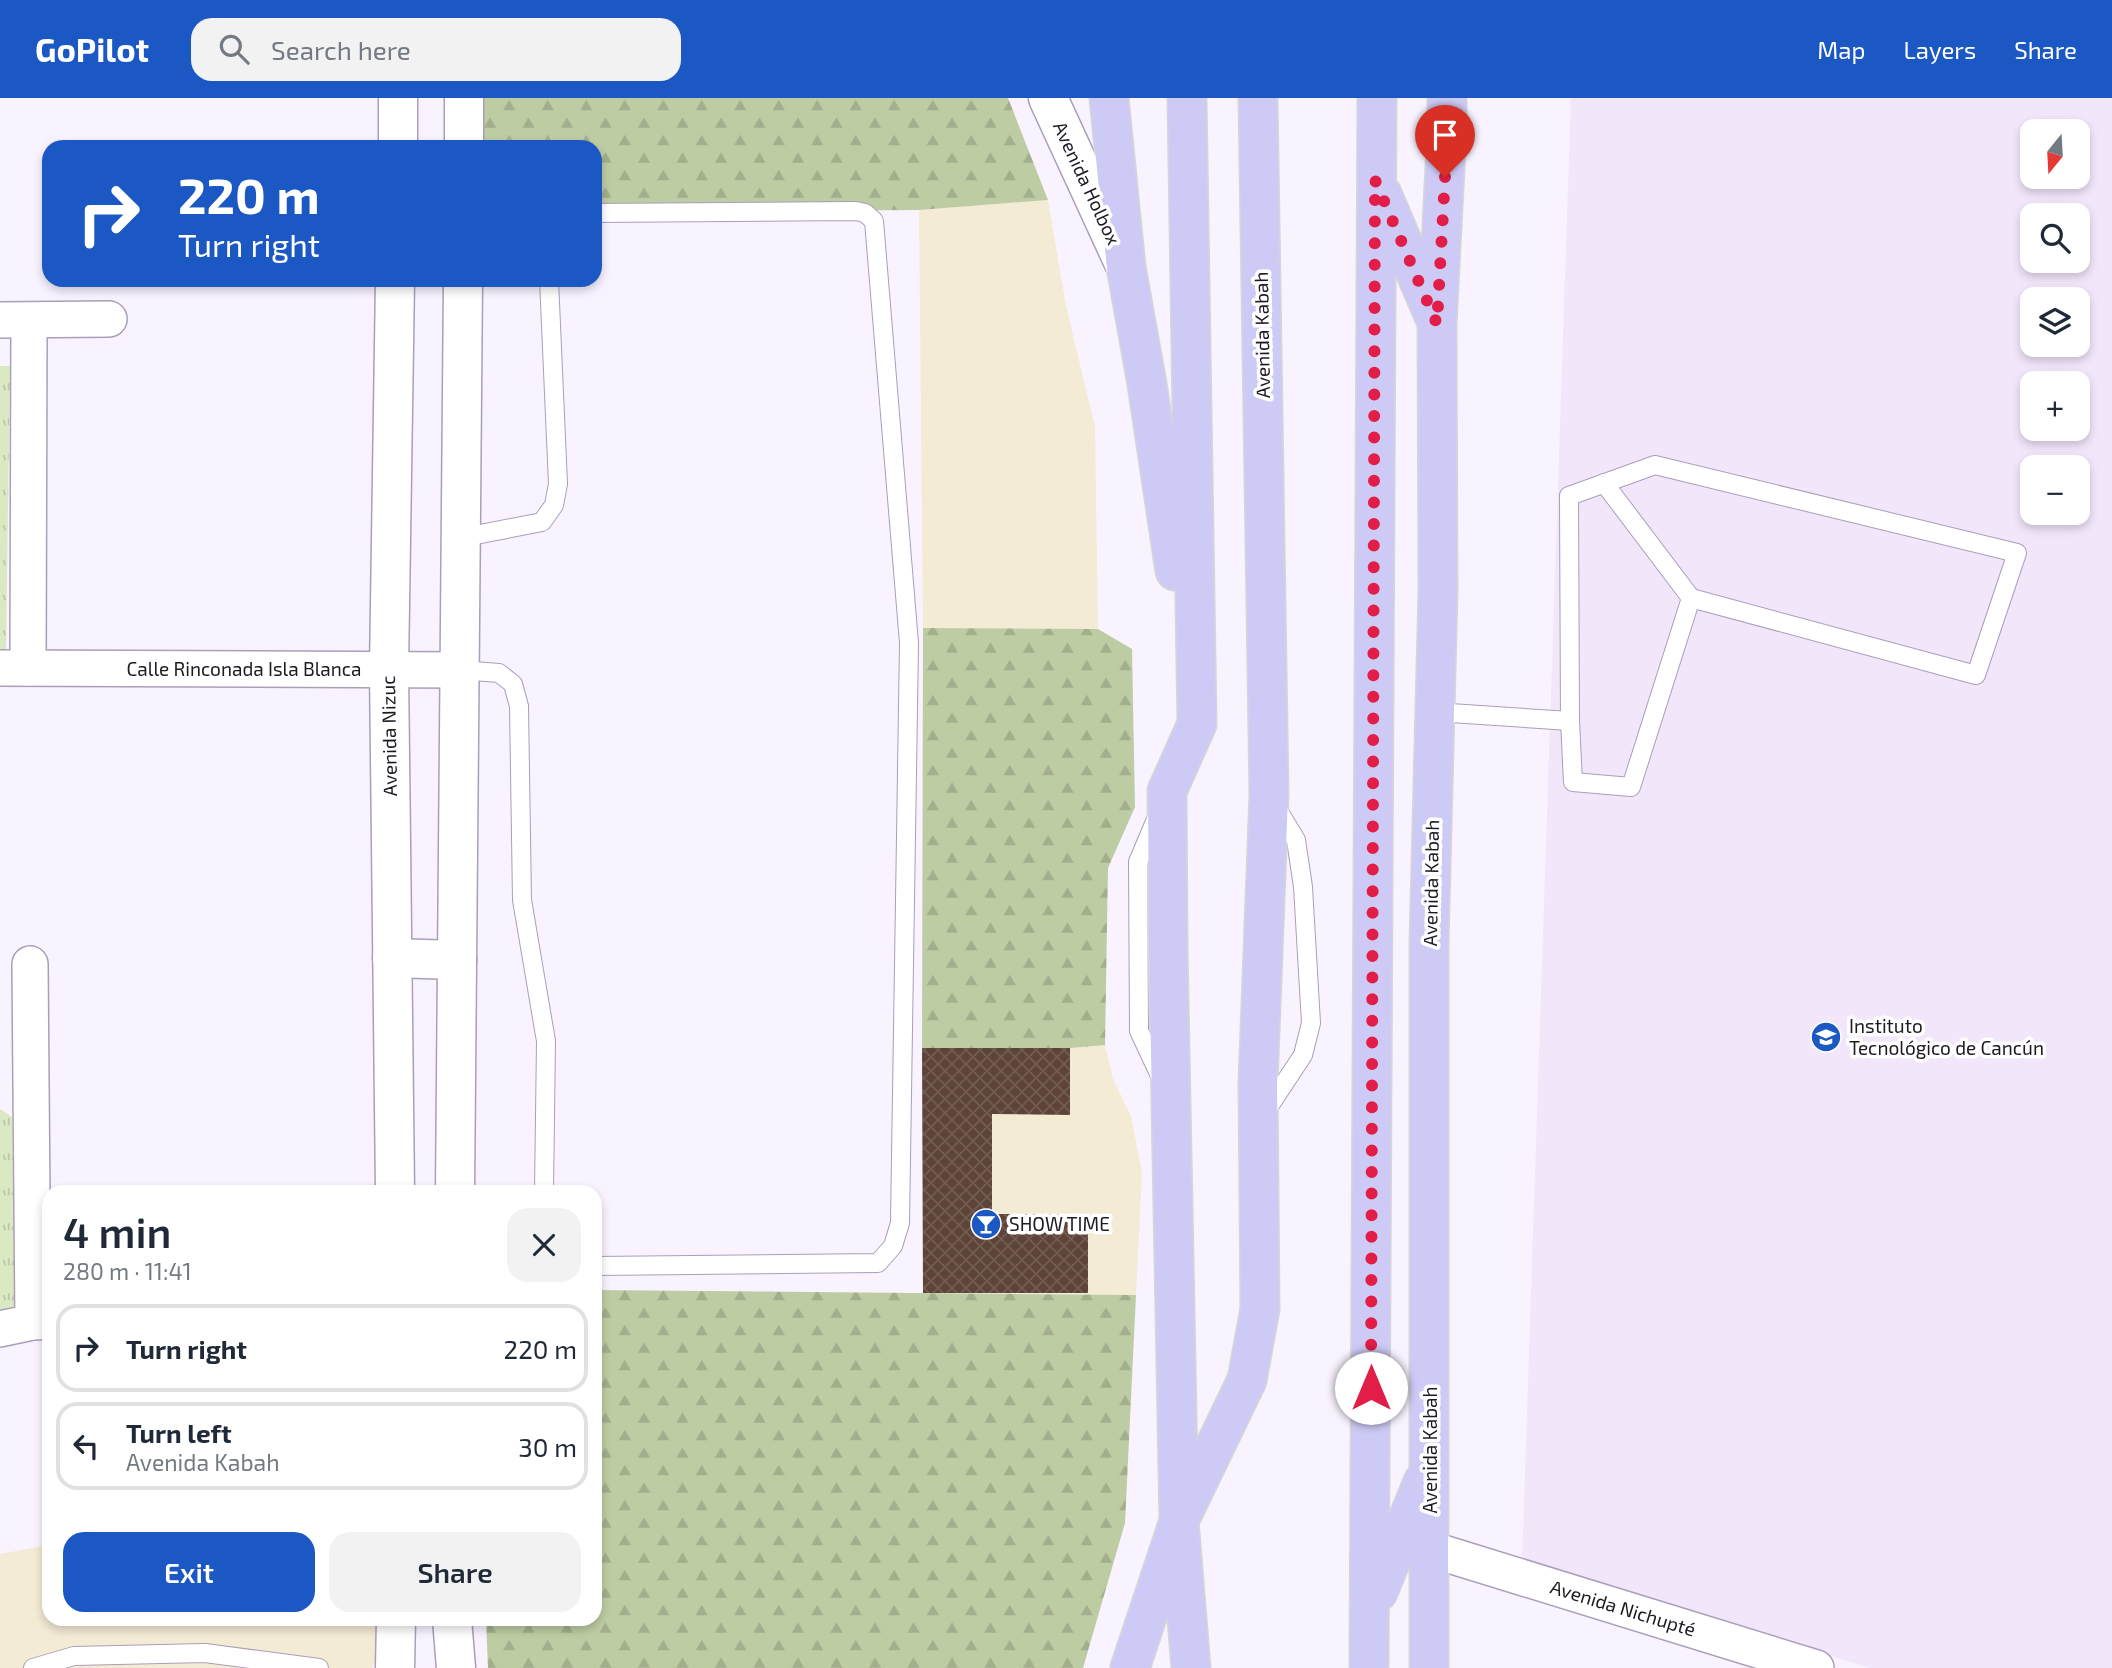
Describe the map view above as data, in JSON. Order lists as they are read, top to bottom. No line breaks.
{"streets":{"main road":["Avenida Kabah"],"street":["Avenida Holbox","Calle Rinconada Isla Blanca","Avenida Nizuc","Avenida Nichupté"]},"crossings":[["Avenida Kabah","Avenida Nichupté"],["Calle Rinconada Isla Blanca","Avenida Nizuc"]],"places":{"school or university":["Instituto Tecnológico de Cancún"],"bar":["SHOW TIME"]},"north":"bottom","page":{"header":"GoPilot","search":"Search here","nav":["Map","Layers","Share"],"map_buttons":["+","−"],"turn":["220 m","Turn right"],"heading":["4 min","280 m · 11:41"],"list":[{"name":"Turn right","value":"220 m"},{"name":"Turn left","note":"Avenida Kabah","value":"30 m"}],"buttons":["Exit","Share"]}}
